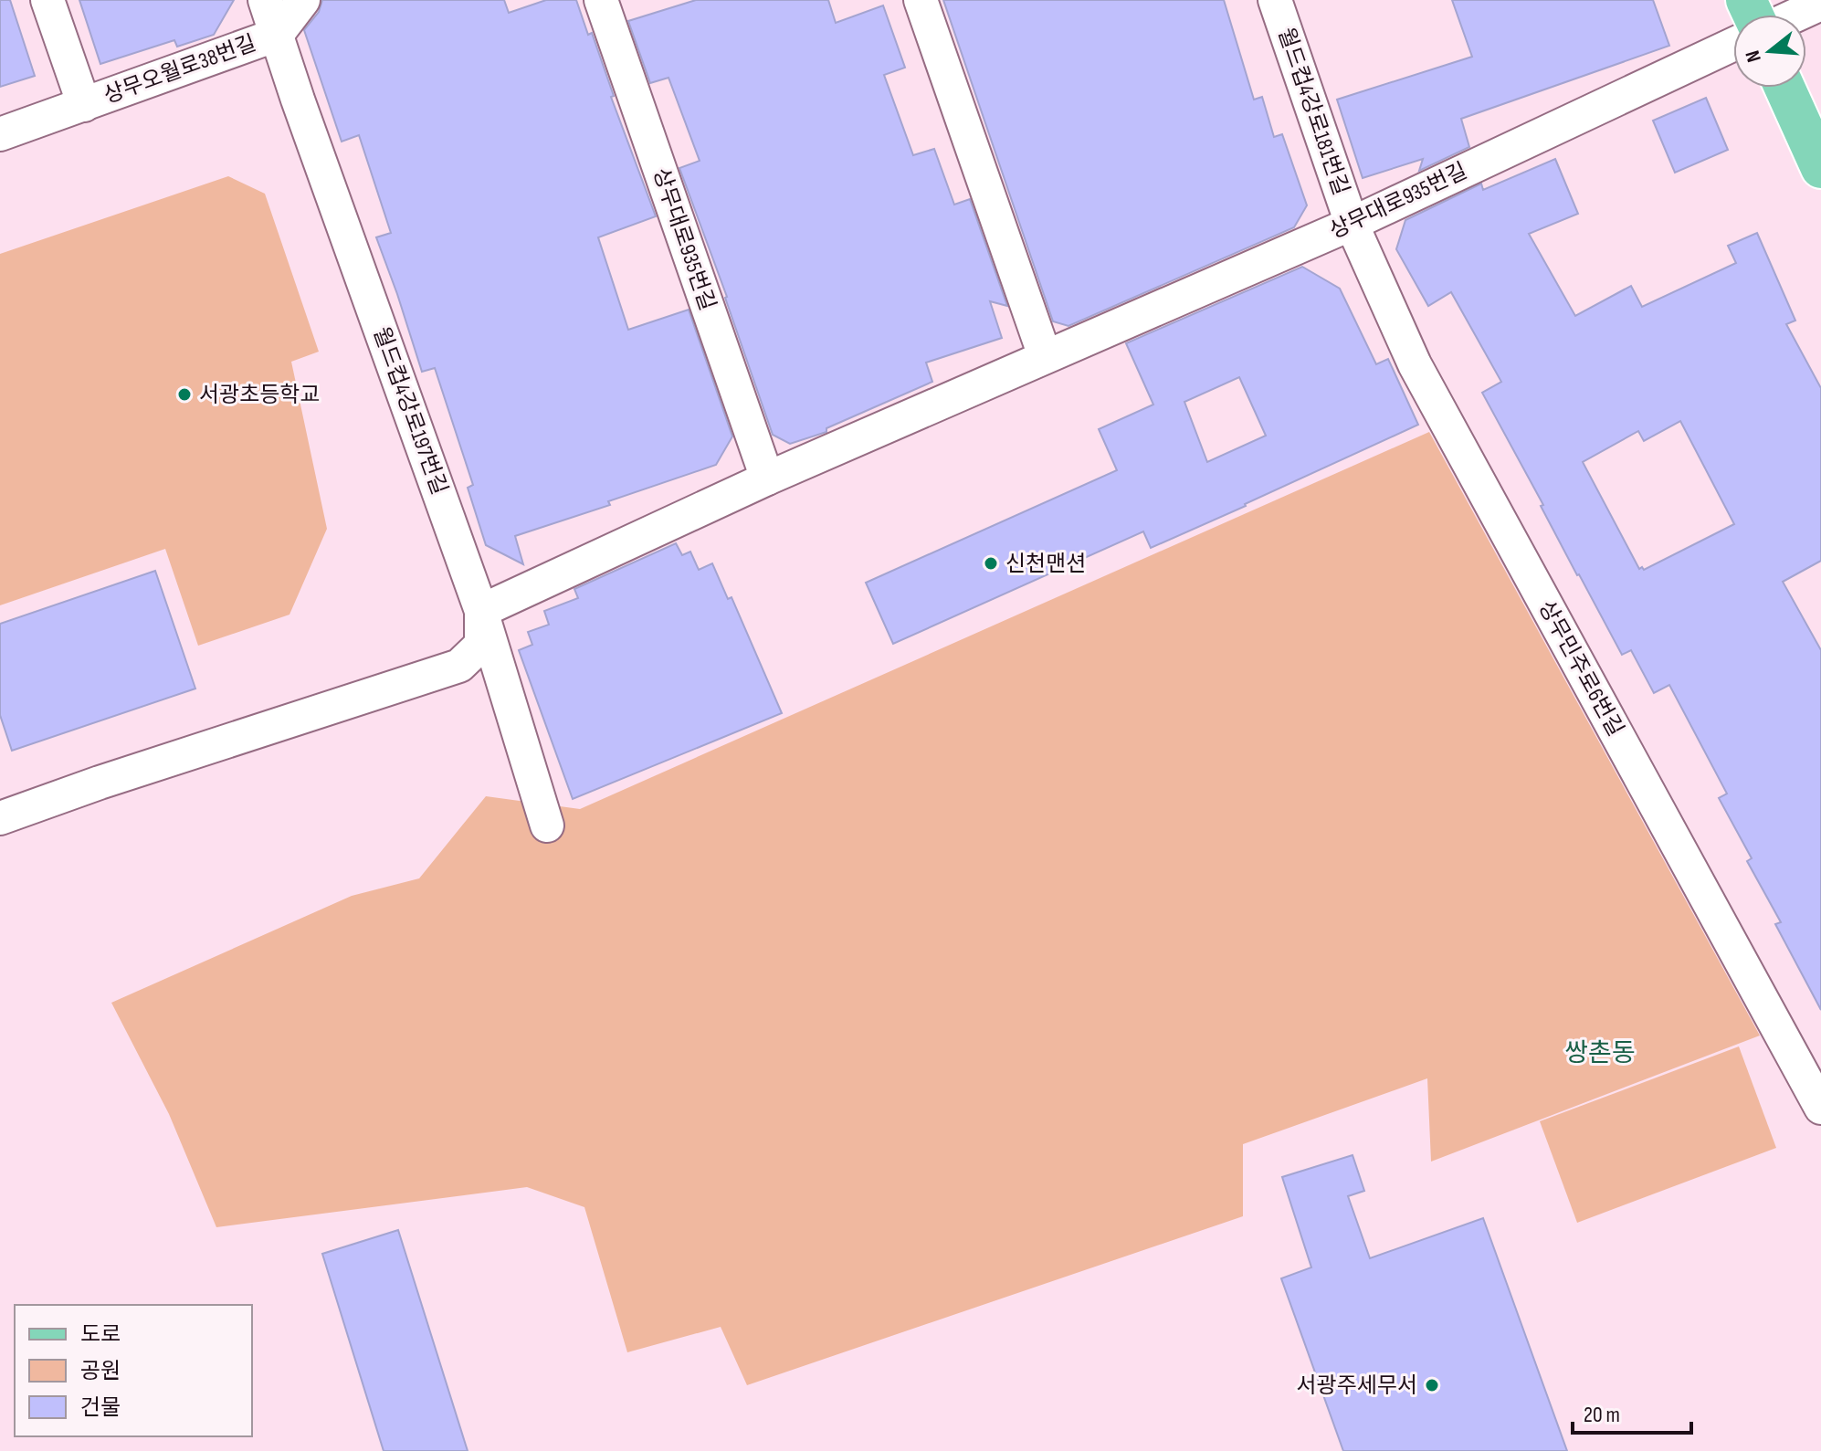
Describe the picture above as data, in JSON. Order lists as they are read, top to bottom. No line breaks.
{"streets":{"street":["상무오월로38번길","월드컵4강로181번길","상무대로935번길","월드컵4강로197번길","상무민주로6번길"]},"crossings":[["상무오월로38번길","월드컵4강로197번길"],["월드컵4강로181번길","상무대로935번길"],["월드컵4강로181번길","상무민주로6번길"],["상무대로935번길","월드컵4강로197번길"],["상무대로935번길","상무민주로6번길"]],"districts":["쌍촌동"],"places":["서광초등학교","신천맨션","서광주세무서"],"legend":["도로","공원","건물"],"scale_bar":"20 m","north":"left"}
